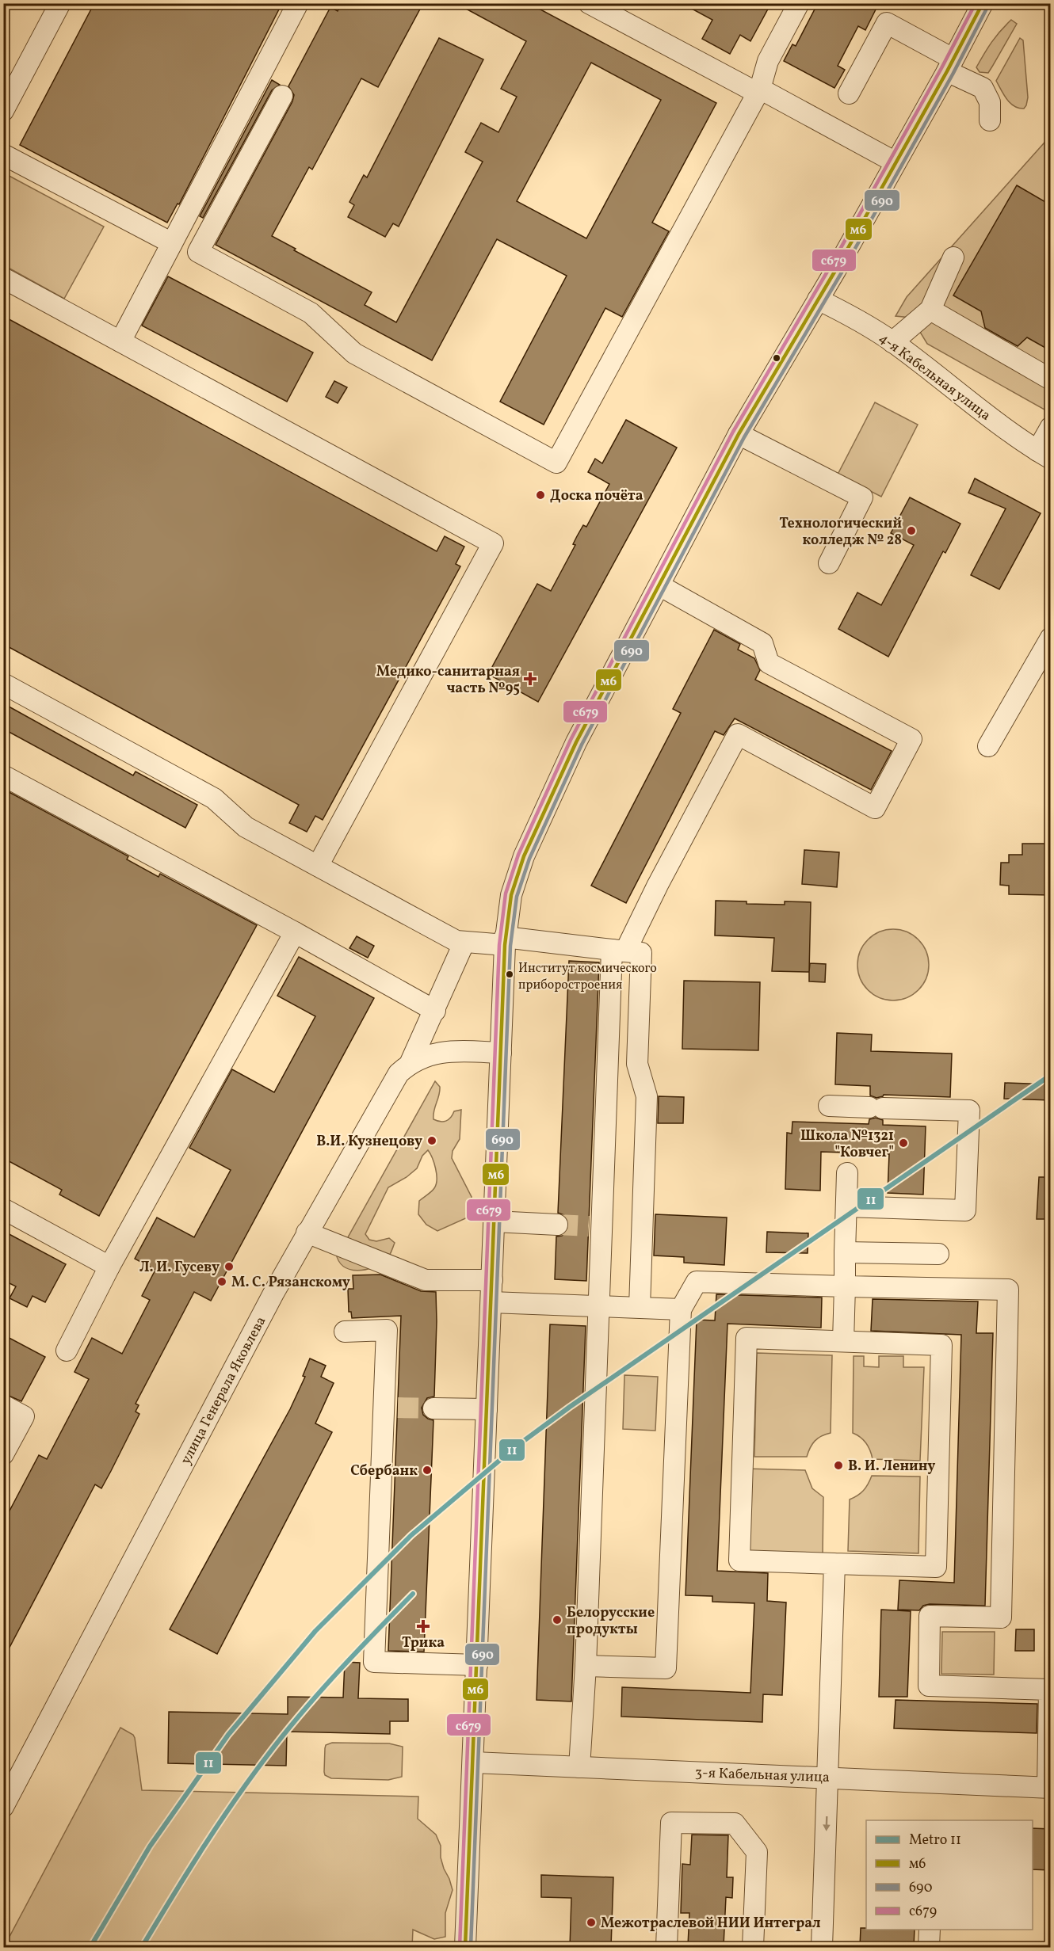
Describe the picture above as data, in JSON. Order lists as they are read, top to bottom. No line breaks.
{"streets":{"street":["4-я Кабельная улица","улица Генерала Яковлева","3-я Кабельная улица"]},"places":{"other":["Доска почёта","Технологический колледж № 28","Институт космического приборостроения","В.И. Кузнецову","Школа №1321 \"Ковчег\"","Л. И. Гусеву","М. С. Рязанскому","В. И. Ленину","Сбербанк","Белорусские продукты","Межотраслевой НИИ Интеграл"],"health":["Медико-санитарная часть №95","Трика"]},"lines":["transit line м6","transit line с679","transit line 690","metro line 11"],"legend":["Metro 11","м6","690","с679"]}
